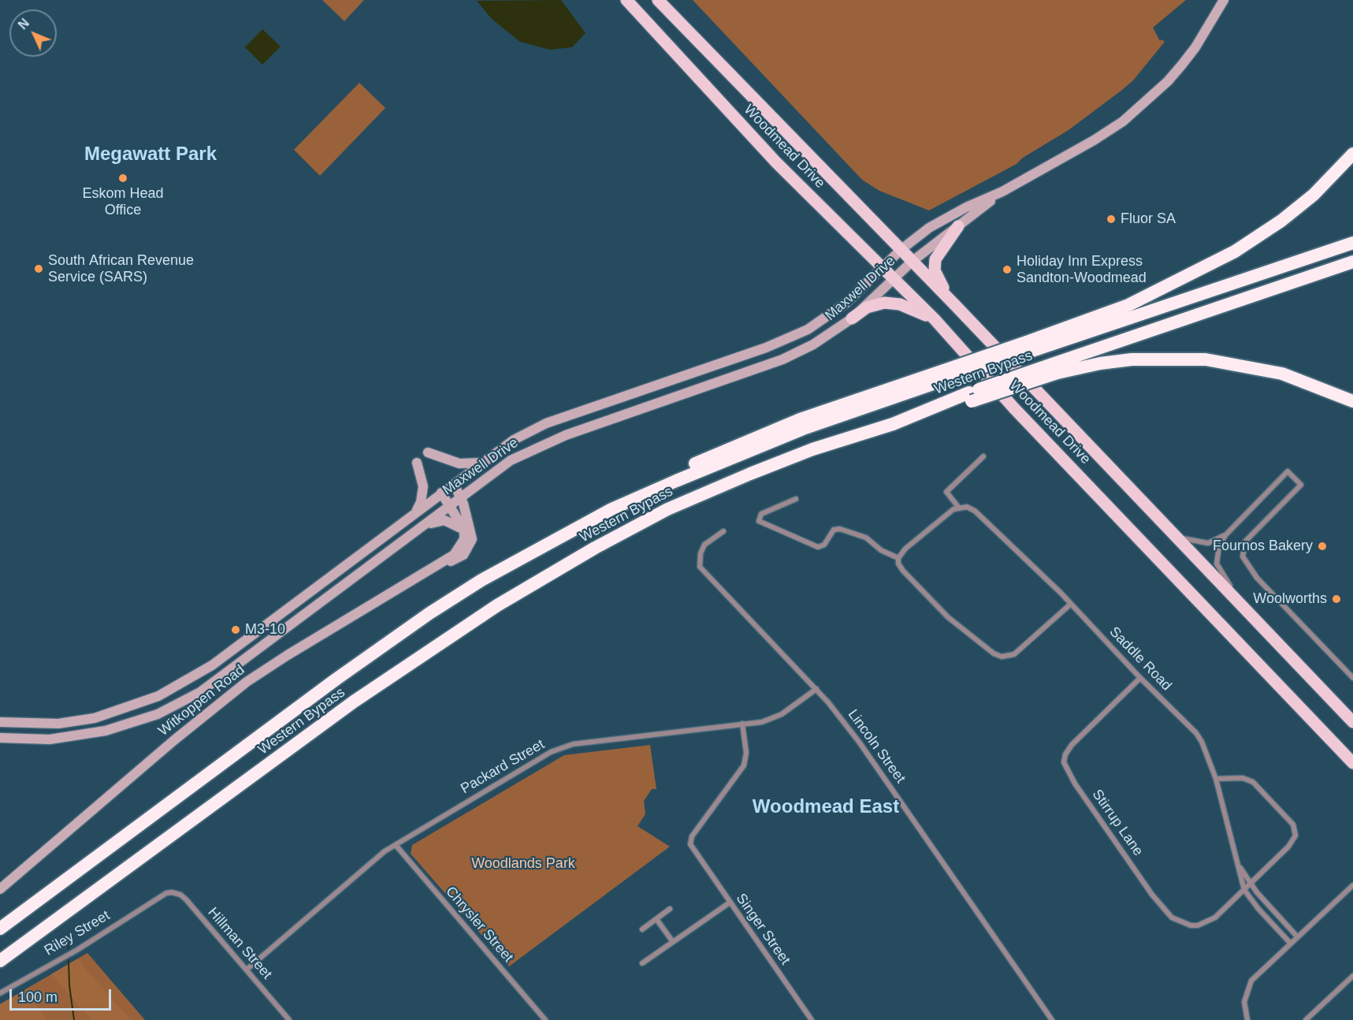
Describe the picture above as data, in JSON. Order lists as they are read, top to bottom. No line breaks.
{"streets":{"highway":["Western Bypass"],"main road":["Woodmead Drive","Maxwell Drive","Witkoppen Road"],"street":["Saddle Road","Lincoln Street","Packard Street","Stirrup Lane","Chrysler Street","Singer Street","Riley Street","Hillman Street"]},"crossings":[["Woodmead Drive","Maxwell Drive"],["Maxwell Drive","Witkoppen Road"],["Saddle Road","Stirrup Lane"],["Lincoln Street","Packard Street"],["Packard Street","Chrysler Street"],["Packard Street","Singer Street"],["Packard Street","Hillman Street"],["Riley Street","Hillman Street"]],"districts":["Megawatt Park","Woodmead East"],"parks":["Woodlands Park"],"places":["Eskom Head Office","Fluor SA","South African Revenue Service (SARS)","Holiday Inn Express Sandton-Woodmead","Fournos Bakery","Woolworths","M3-10"],"scale_bar":"100 m","north":"top left"}
